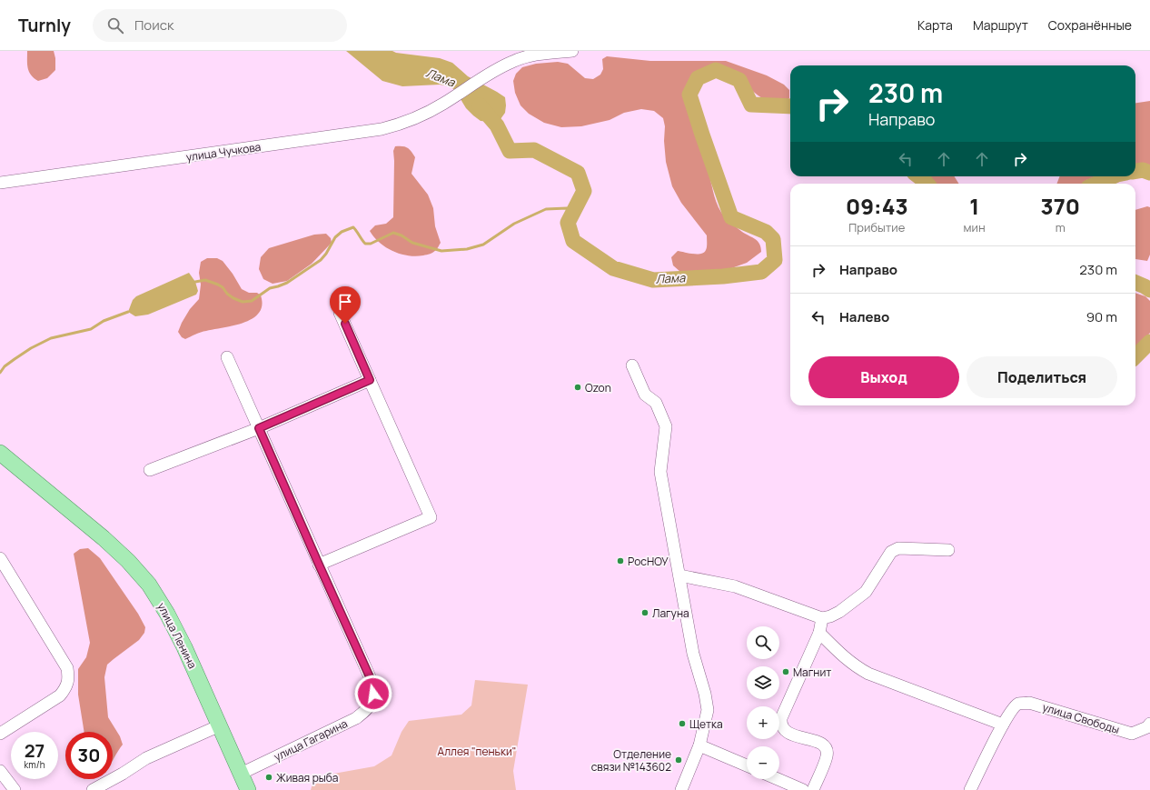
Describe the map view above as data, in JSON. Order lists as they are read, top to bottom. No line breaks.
{"streets":{"main road":["улица Ленина"],"street":["улица Чучкова","улица Свободы","улица Гагарина"]},"crossings":[["улица Ленина","улица Гагарина"]],"water":["Лама"],"parks":["Аллея \"пеньки\""],"places":["Ozon","РосНОУ","Лагуна","Магнит","Щетка","Отделение связи №143602","Живая рыба"],"page":{"header":"Turnly","search":"Поиск","nav":["Карта","Маршрут","Сохранённые"],"turn":["230 m","Направо"],"eta":["09:43","Прибытие","1","мин","370","m"],"list":[{"name":"Направо","value":"230 m"},{"name":"Налево","value":"90 m"}],"buttons":["Выход","Поделиться"],"map_buttons":["+","−"],"speed":"27 km/h","limit":"30"}}
